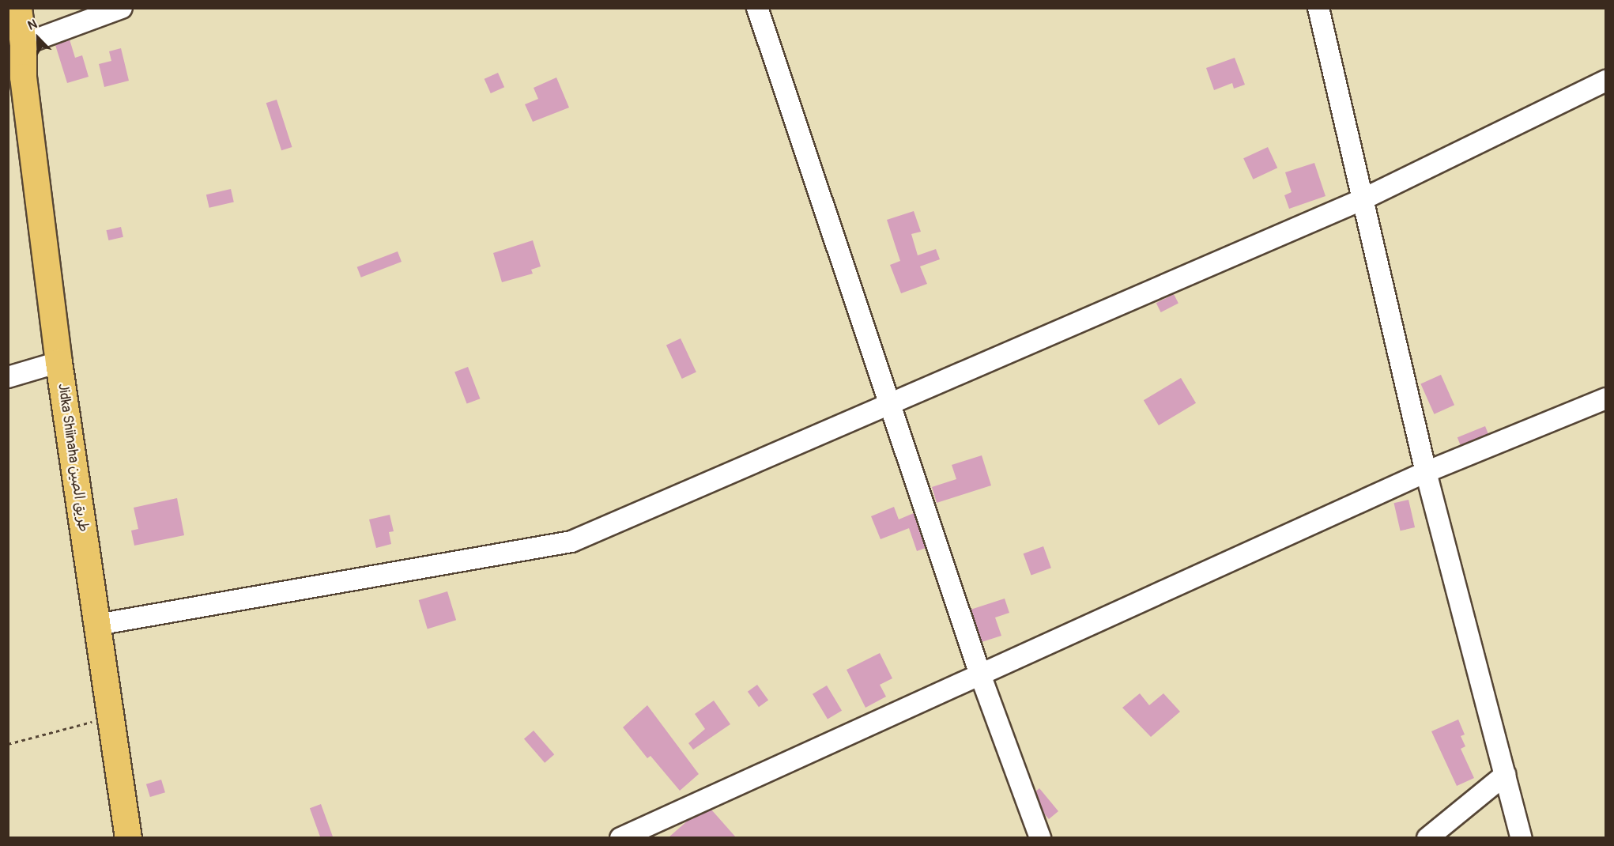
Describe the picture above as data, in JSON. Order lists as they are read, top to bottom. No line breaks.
{"streets":{"main road":["Jidka Shiinaha طريق الصين"]},"north":"top left"}
